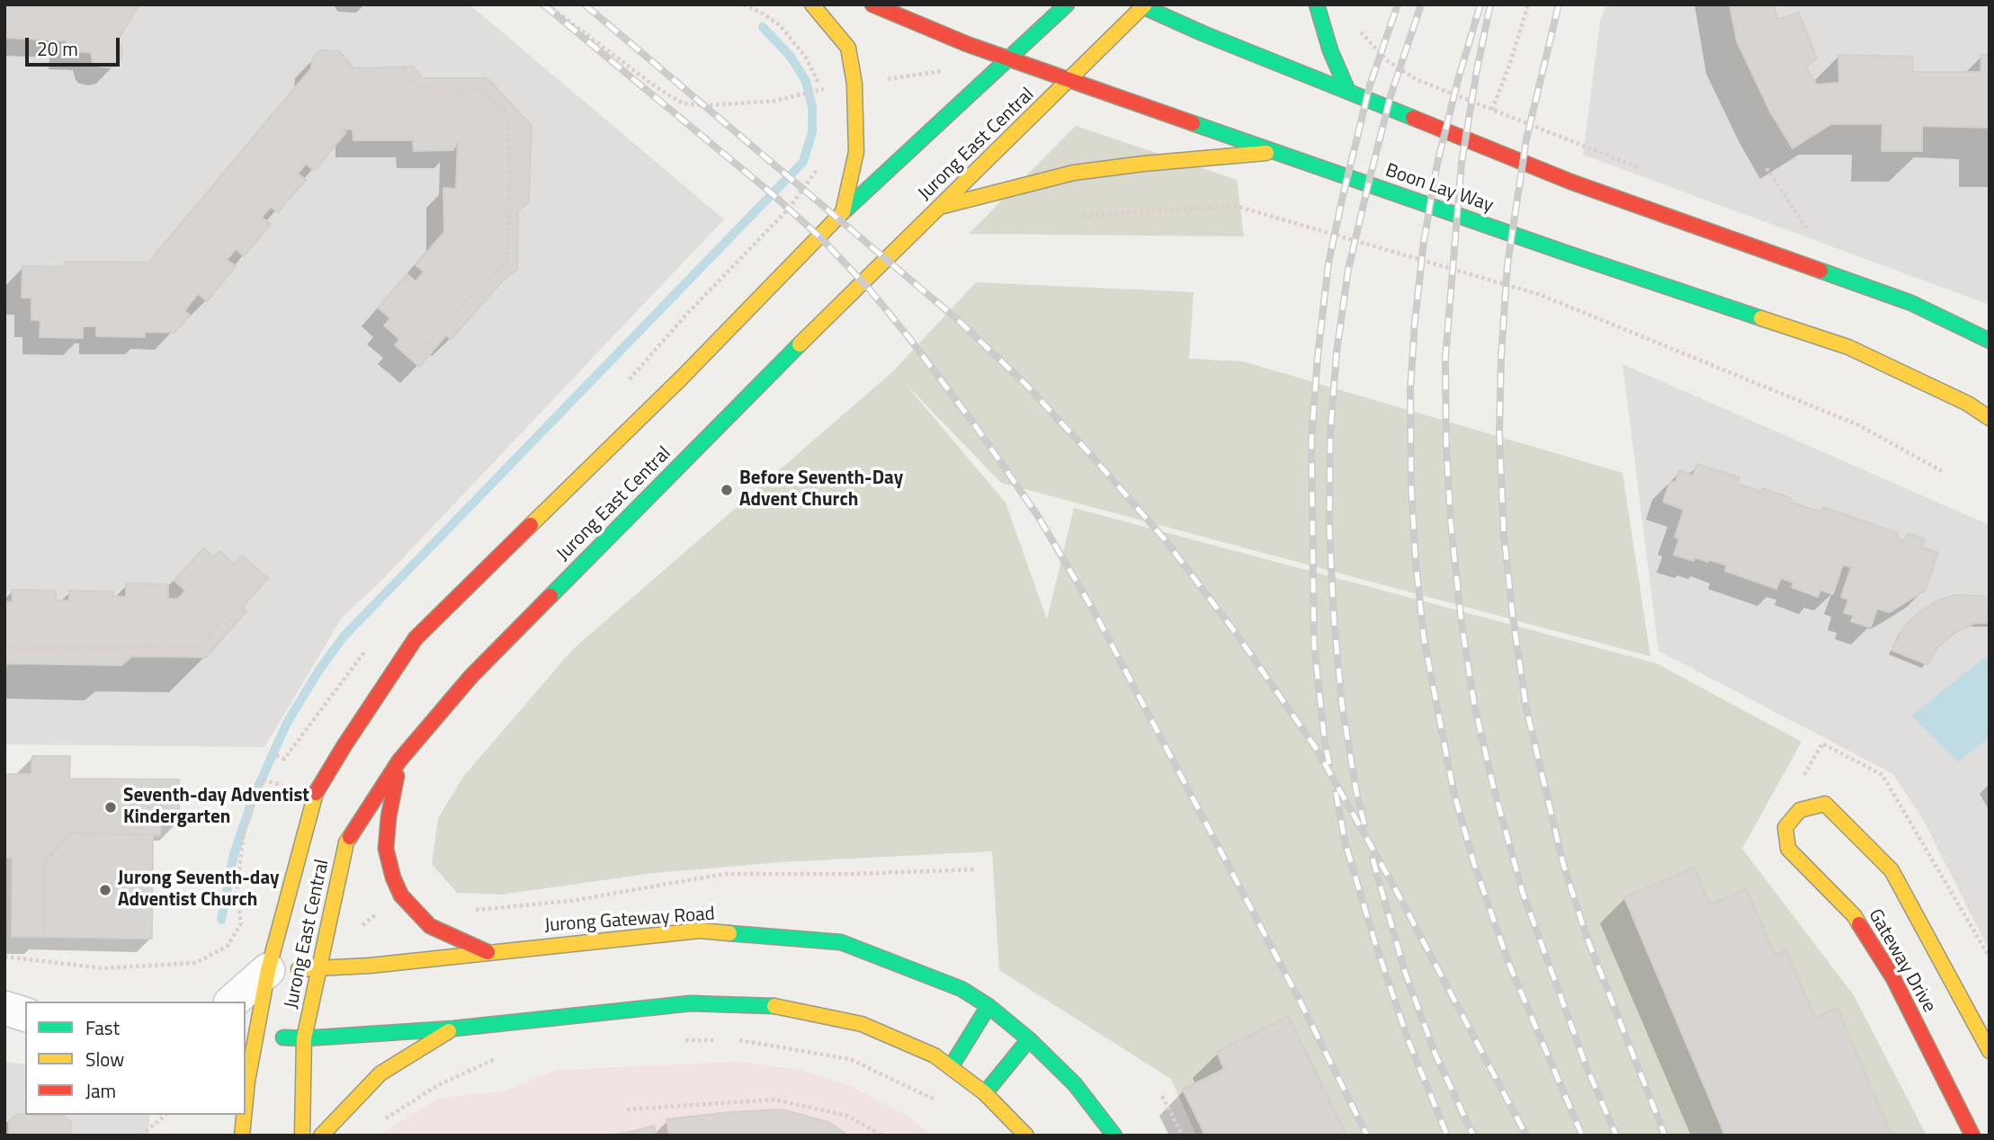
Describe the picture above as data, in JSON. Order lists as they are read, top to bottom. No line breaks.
{"streets":{"main road":["Jurong East Central","Boon Lay Way","Jurong Gateway Road","Gateway Drive"]},"crossings":[["Jurong East Central","Boon Lay Way"],["Jurong East Central","Jurong Gateway Road"]],"places":["Before Seventh-Day Advent Church","Seventh-day Adventist Kindergarten","Jurong Seventh-day Adventist Church"],"legend":["Fast","Slow","Jam"],"scale_bar":"20 m"}
